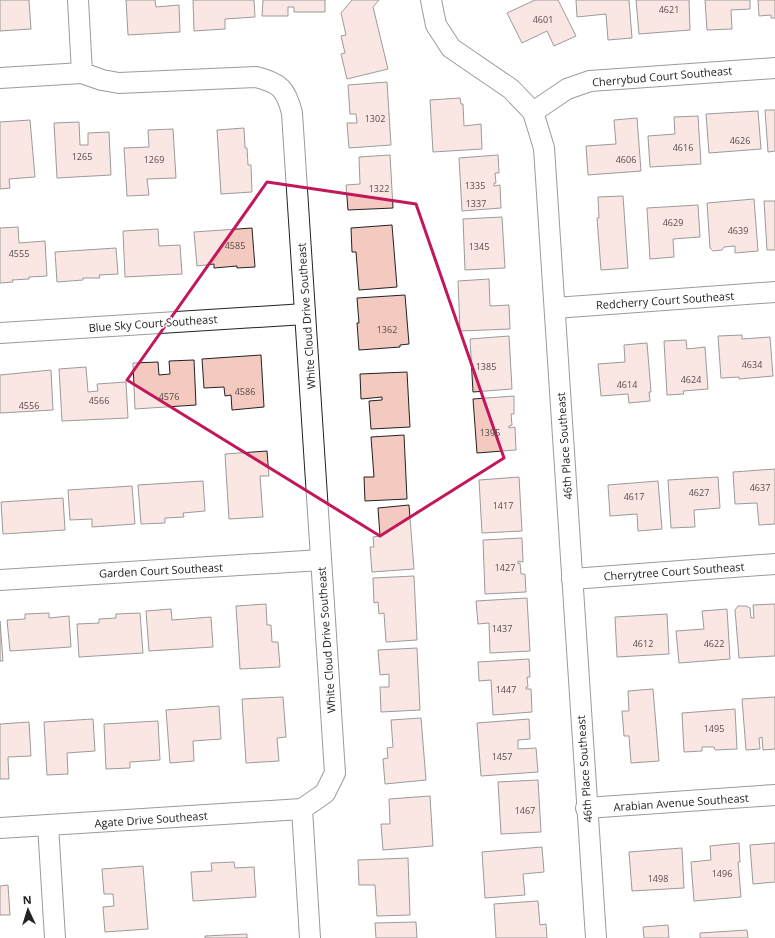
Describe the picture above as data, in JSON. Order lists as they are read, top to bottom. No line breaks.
{"streets":{"street":["Cherrybud Court Southeast","Redcherry Court Southeast","White Cloud Drive Southeast","Blue Sky Court Southeast","46th Place Southeast","Garden Court Southeast","Cherrytree Court Southeast","Arabian Avenue Southeast","Agate Drive Southeast"]},"crossings":[["Cherrybud Court Southeast","46th Place Southeast"],["Redcherry Court Southeast","46th Place Southeast"],["White Cloud Drive Southeast","Blue Sky Court Southeast"],["White Cloud Drive Southeast","Garden Court Southeast"],["White Cloud Drive Southeast","Agate Drive Southeast"],["46th Place Southeast","Cherrytree Court Southeast"],["46th Place Southeast","Arabian Avenue Southeast"]],"house_numbers":["4621","4601","1302","4626","4616","1265","1269","4606","1335","1322","1337","4629","4639","4585","1345","4555","1362","4634","1385","4624","4614","4586","4576","4566","4556","1395","4637","4627","4617","1417","1427","1437","4612","4622","1447","1495","1457","1467","1496","1498"],"north":"top"}
